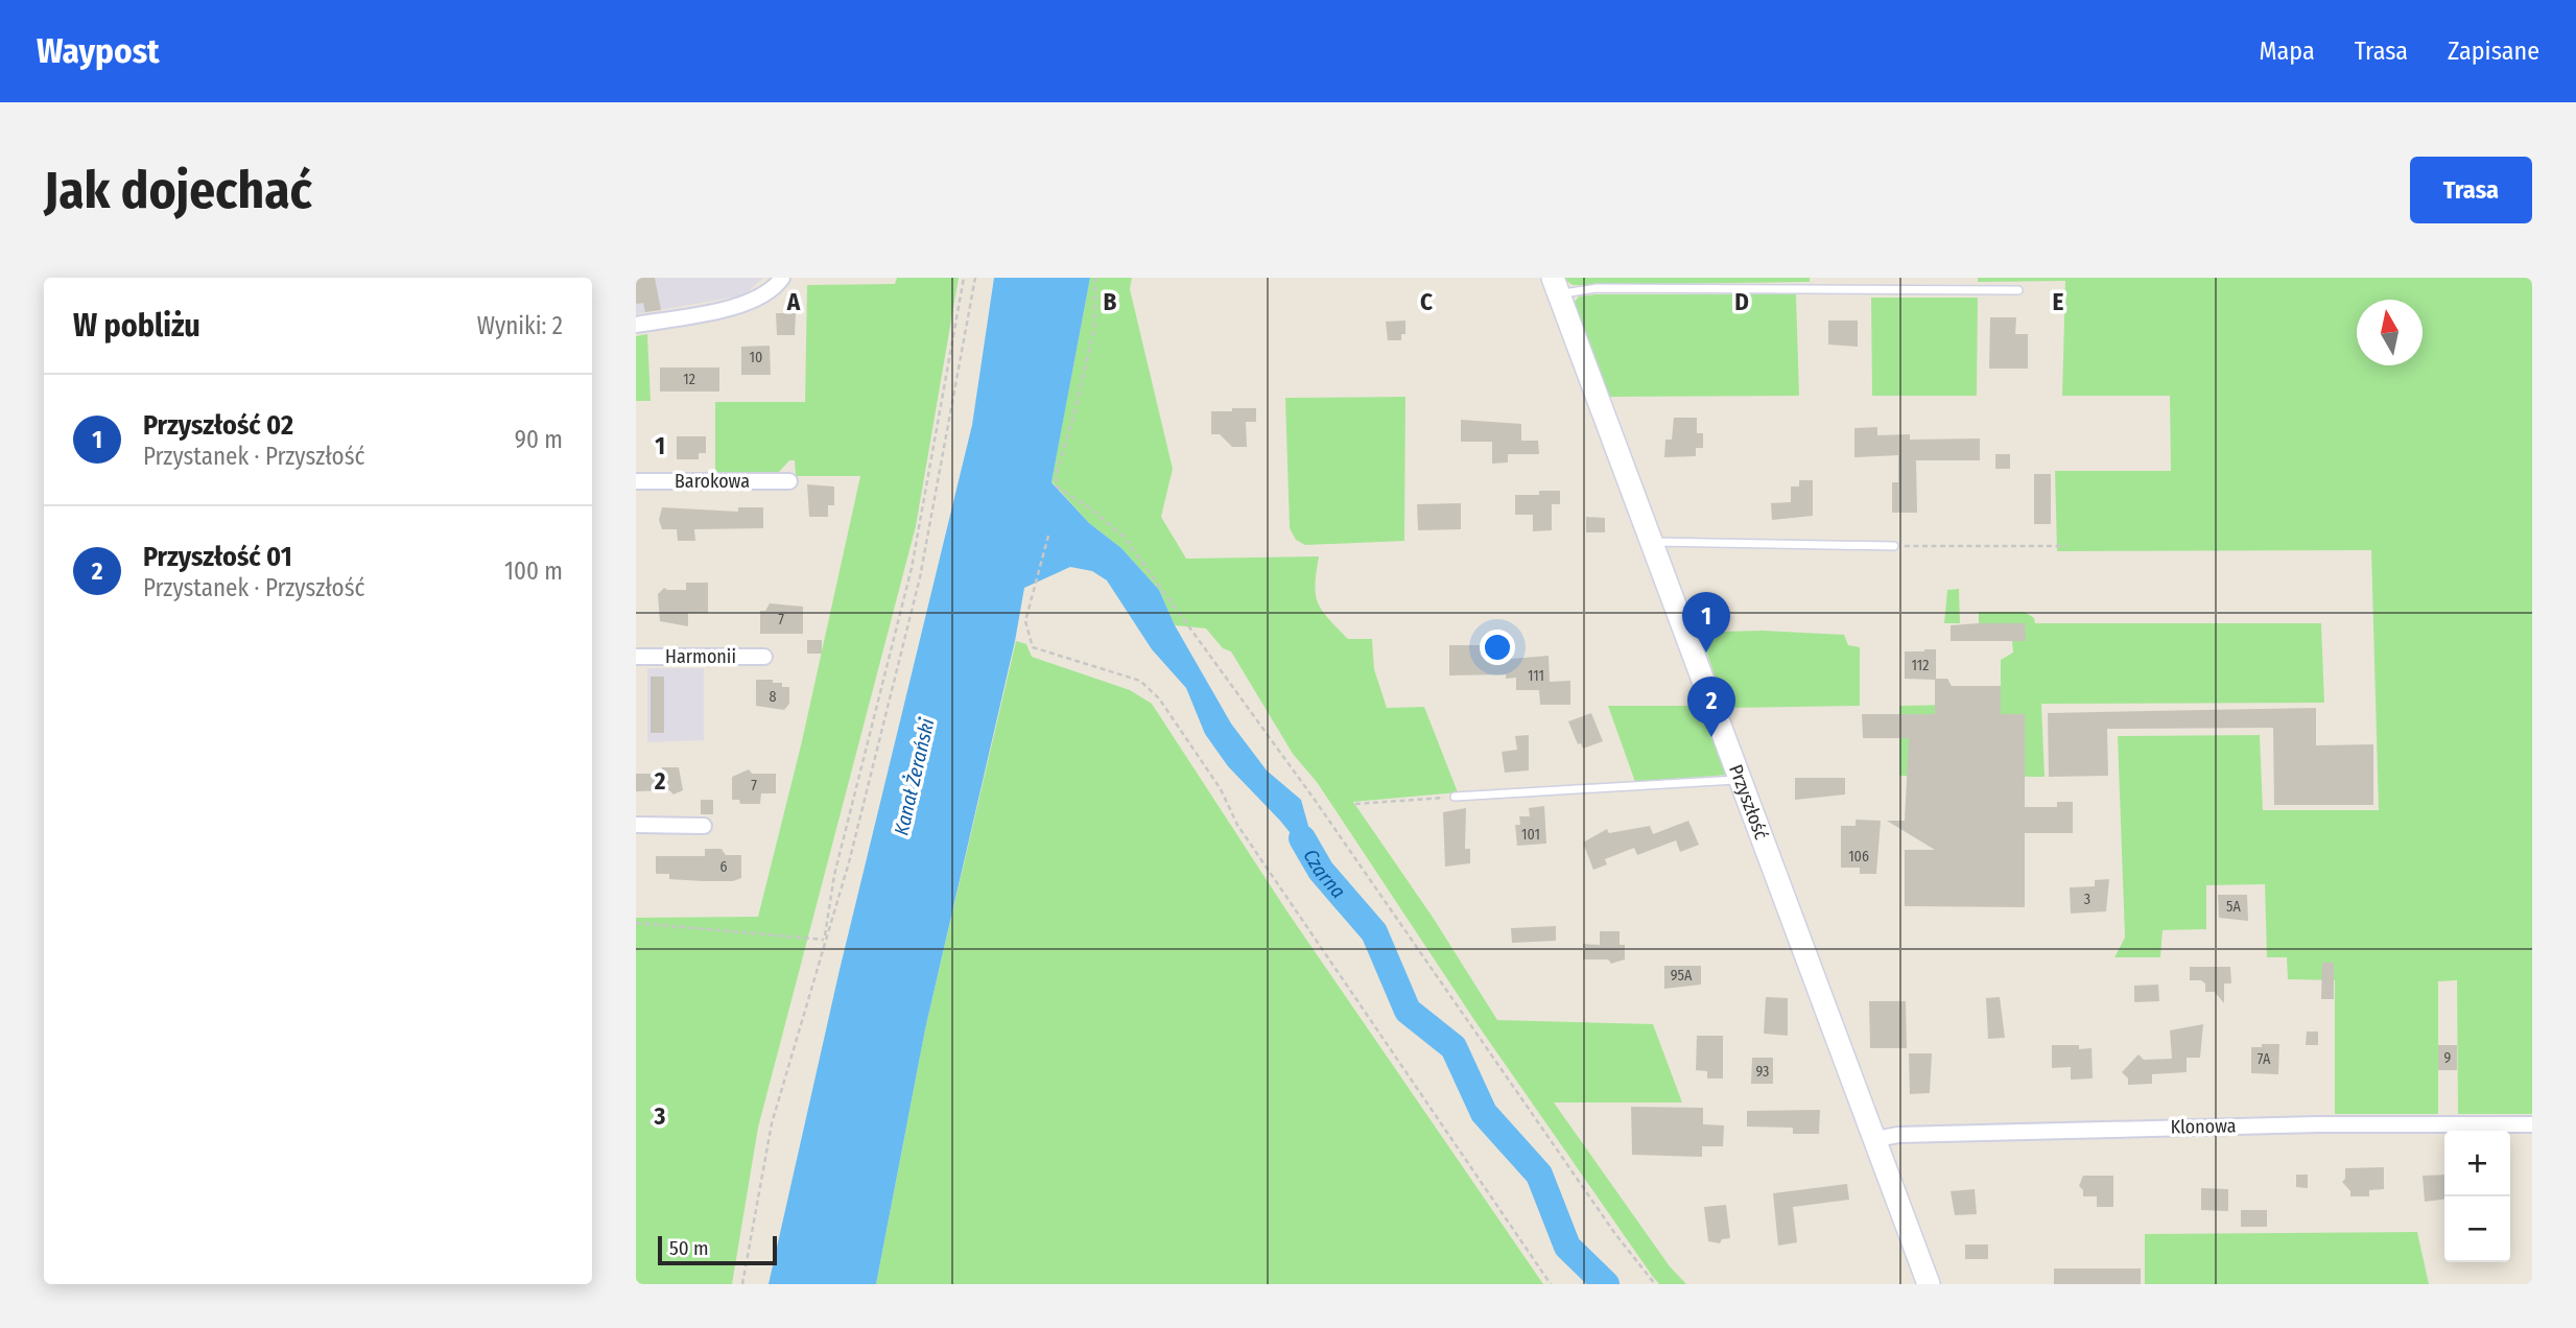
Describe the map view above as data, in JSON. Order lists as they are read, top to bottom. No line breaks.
{"streets":{"street":["Barokowa","Harmonii","Przyszłość","Klonowa"]},"crossings":[["Przyszłość","Klonowa"]],"water":["Kanał Żerański","Czarna"],"house_numbers":["10","12","7","112","111","8","7","101","106","6","3","5A","95A","9","7A","93"],"scale_bar":"50 m","north":"top","page":{"header":"Waypost","nav":["Mapa","Trasa","Zapisane"],"buttons":"Trasa","title":"Jak dojechać","heading":["W pobliżu","Wyniki: 2"],"list":[{"mark":"1","name":"Przyszłość 02","note":"Przystanek · Przyszłość","value":"90 m"},{"mark":"2","name":"Przyszłość 01","note":"Przystanek · Przyszłość","value":"100 m"}],"pins":["1","2"],"map_buttons":["+","−"],"scale":"50 m"},"grid":{"columns":["A","B","C","D","E"],"rows":["1","2","3"]}}
